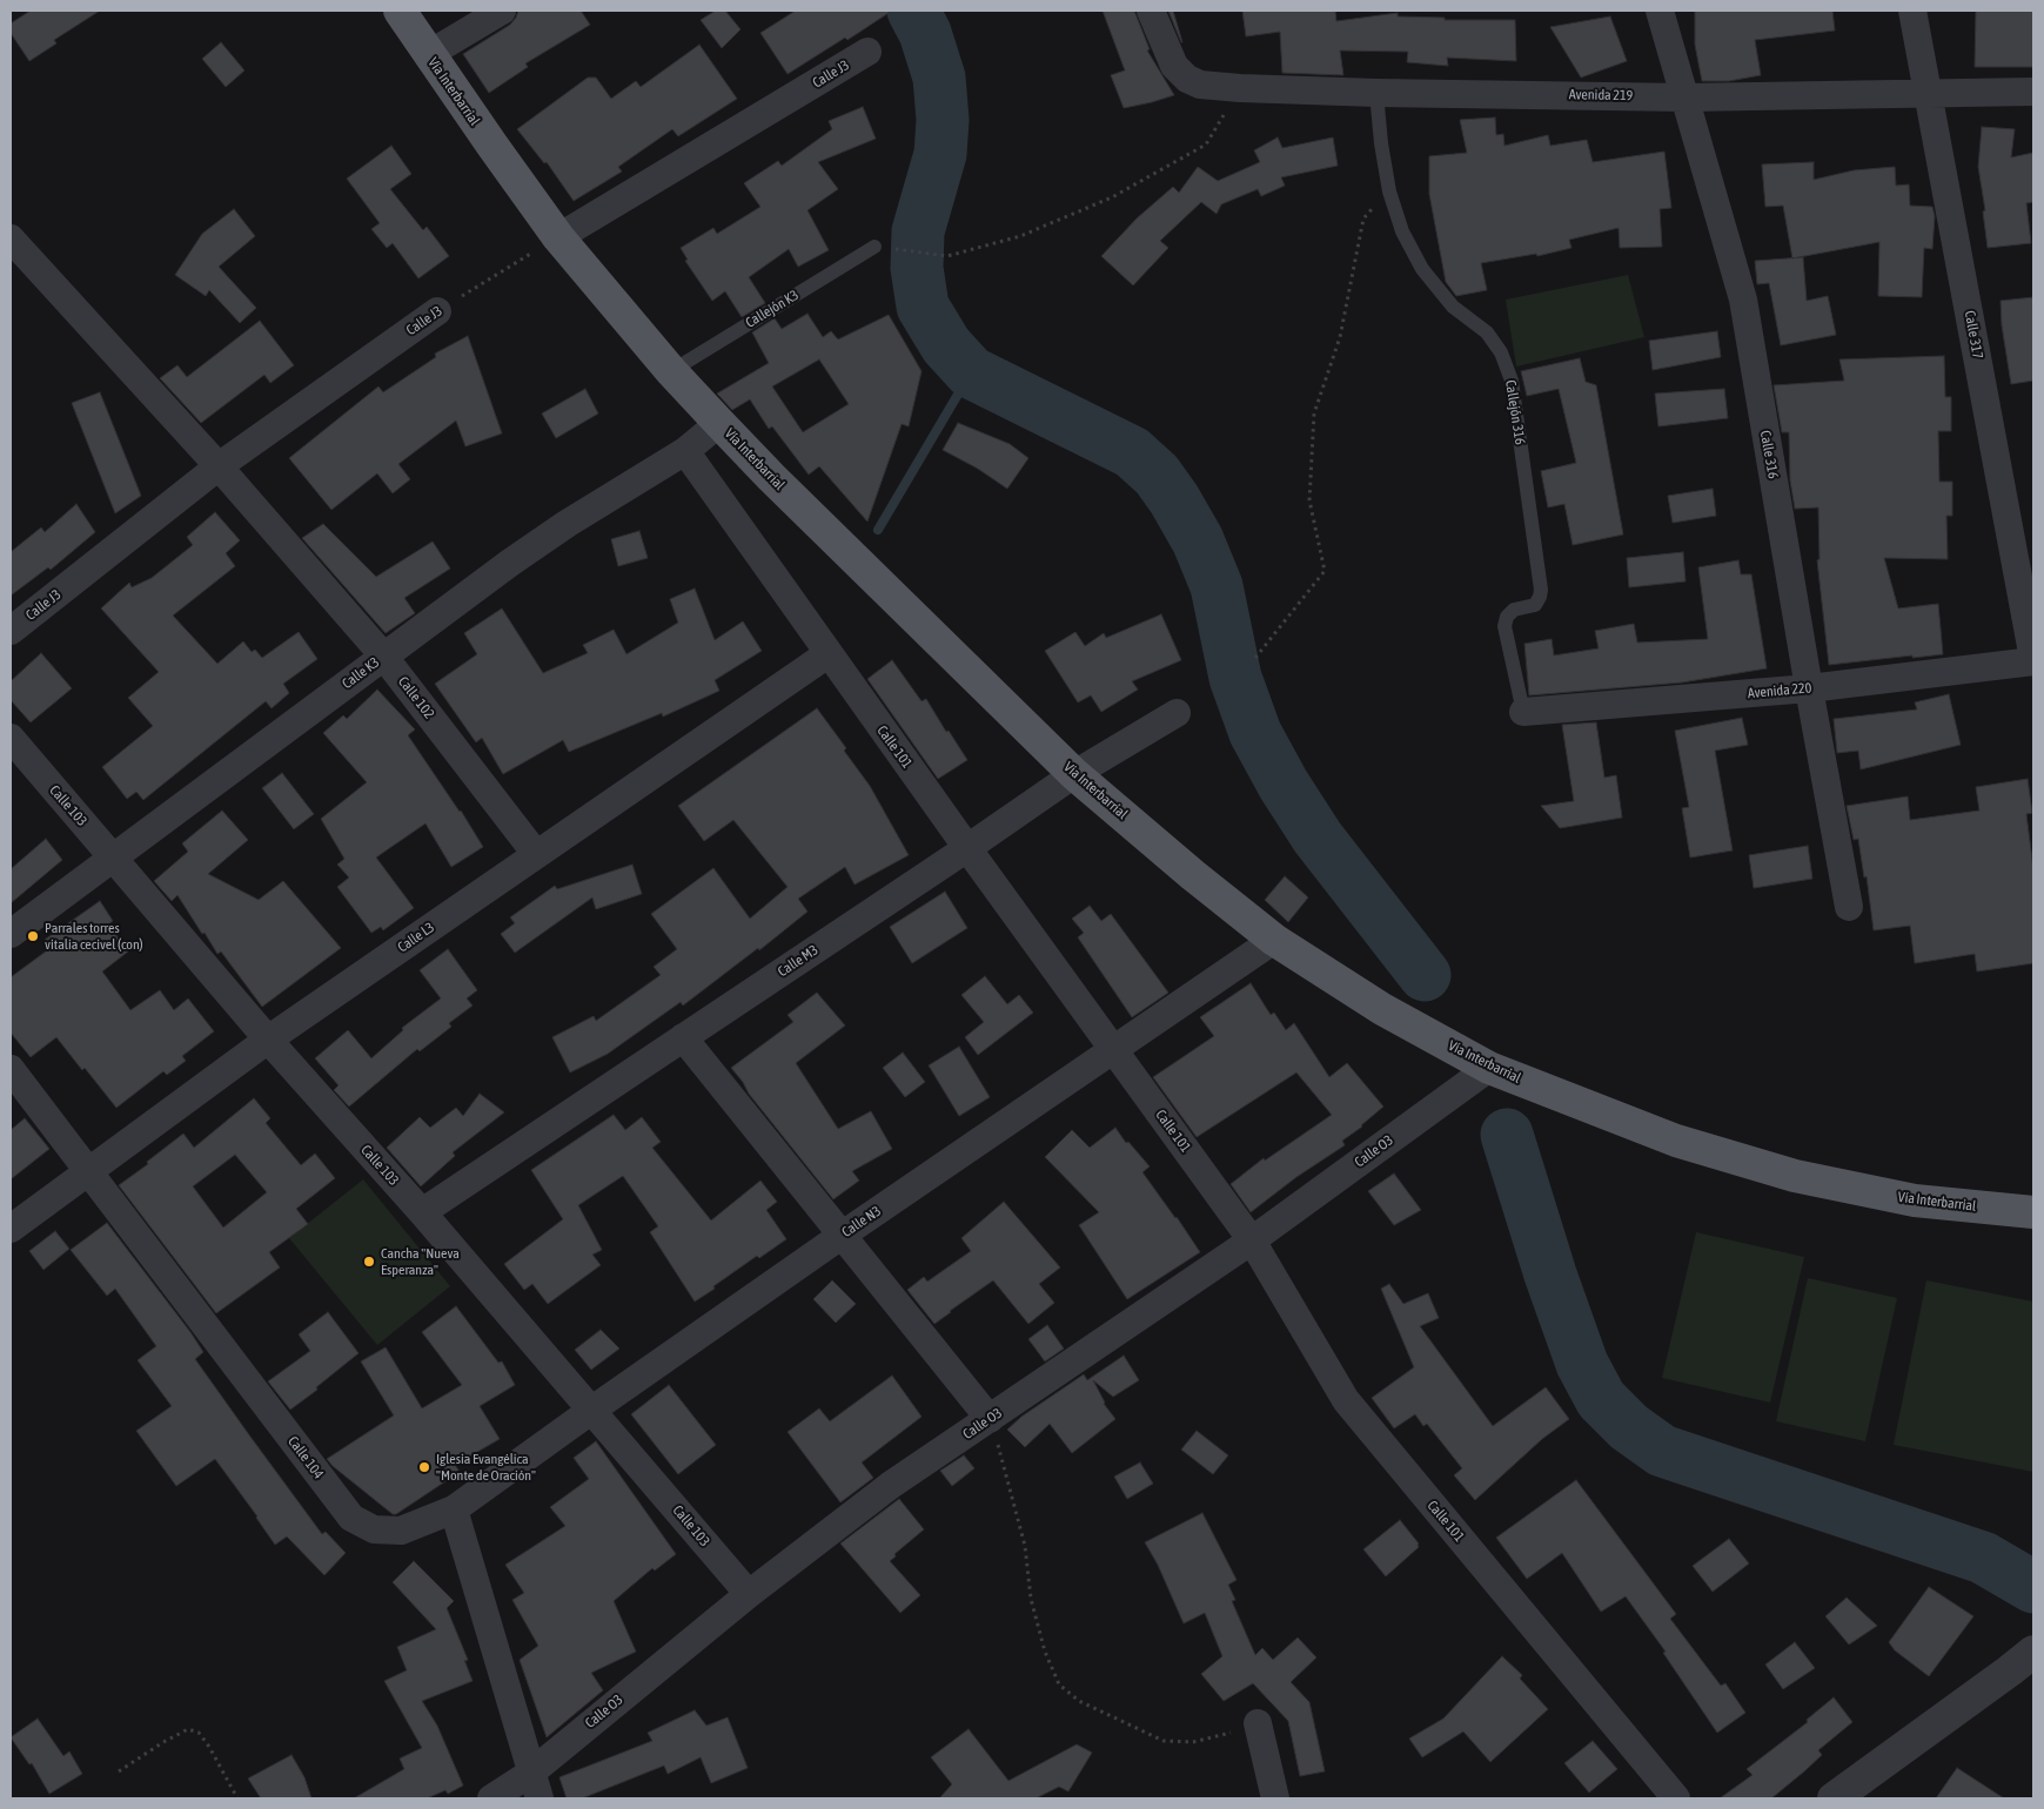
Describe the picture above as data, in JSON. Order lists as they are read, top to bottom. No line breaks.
{"streets":{"main road":["Vía Interbarrial"],"street":["Calle J3","Avenida 219","Calle 317","Calle 316","Calle K3","Avenida 220","Calle 102","Calle 101","Calle 103","Calle L3","Calle M3","Calle O3","Calle N3","Calle 104"],"lane":["Callejón K3","Callejón 316"]},"crossings":[["Calle J3","Vía Interbarrial"],["Calle J3","Calle 102"],["Vía Interbarrial","Callejón K3"],["Vía Interbarrial","Calle K3"],["Vía Interbarrial","Calle M3"],["Vía Interbarrial","Calle O3"],["Vía Interbarrial","Calle N3"],["Avenida 219","Calle 317"],["Avenida 219","Callejón 316"],["Avenida 219","Calle 316"],["Calle 317","Avenida 220"],["Callejón 316","Avenida 220"],["Calle 316","Avenida 220"],["Calle K3","Calle 102"],["Calle K3","Calle 101"],["Calle K3","Calle 103"],["Calle 102","Calle L3"],["Calle 101","Calle L3"],["Calle 101","Calle M3"],["Calle 101","Calle O3"],["Calle 101","Calle N3"],["Calle 103","Calle L3"],["Calle 103","Calle M3"],["Calle 103","Calle O3"],["Calle 103","Calle N3"],["Calle L3","Calle 104"],["Calle N3","Calle 104"]],"places":["Parrales torres vitalia cecivel (con)","Cancha \"Nueva Esperanza\"","Iglesia Evangélica \"Monte de Oración\""]}
